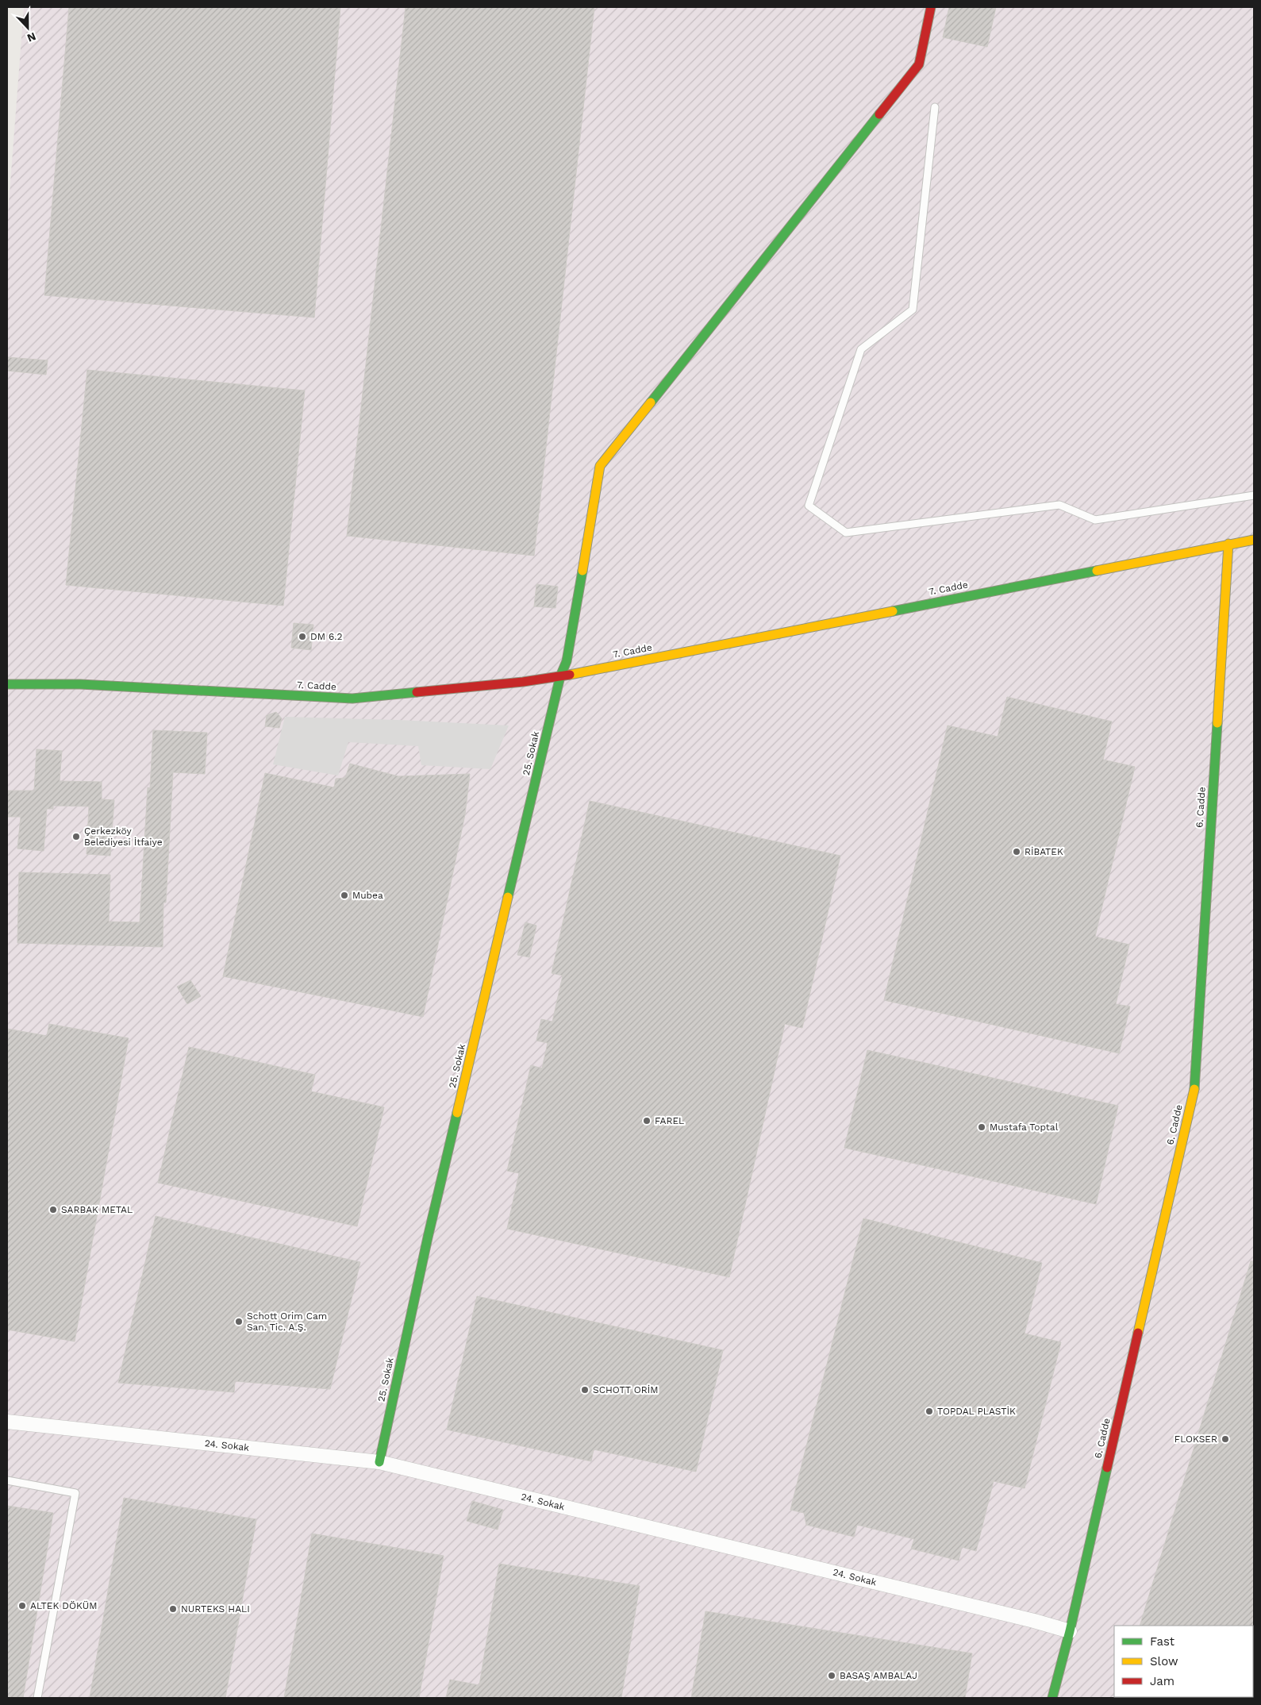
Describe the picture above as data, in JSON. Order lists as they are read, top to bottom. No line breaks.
{"streets":{"street":["7. Cadde","25. Sokak","6. Cadde","24. Sokak"]},"crossings":[["7. Cadde","25. Sokak"],["7. Cadde","6. Cadde"],["25. Sokak","24. Sokak"],["6. Cadde","24. Sokak"]],"places":["DM 6.2","Çerkezköy Belediyesi İtfaiye","RİBATEK","Mubea","FAREL","Mustafa Toptal","SARBAK METAL","Schott Orim Cam San. Tic. A.Ş.","SCHOTT ORİM","TOPDAL PLASTİK","FLOKSER","ALTEK DÖKÜM","NURTEKS HALI","BASAŞ AMBALAJ"],"legend":["Fast","Slow","Jam"],"north":"bottom"}
